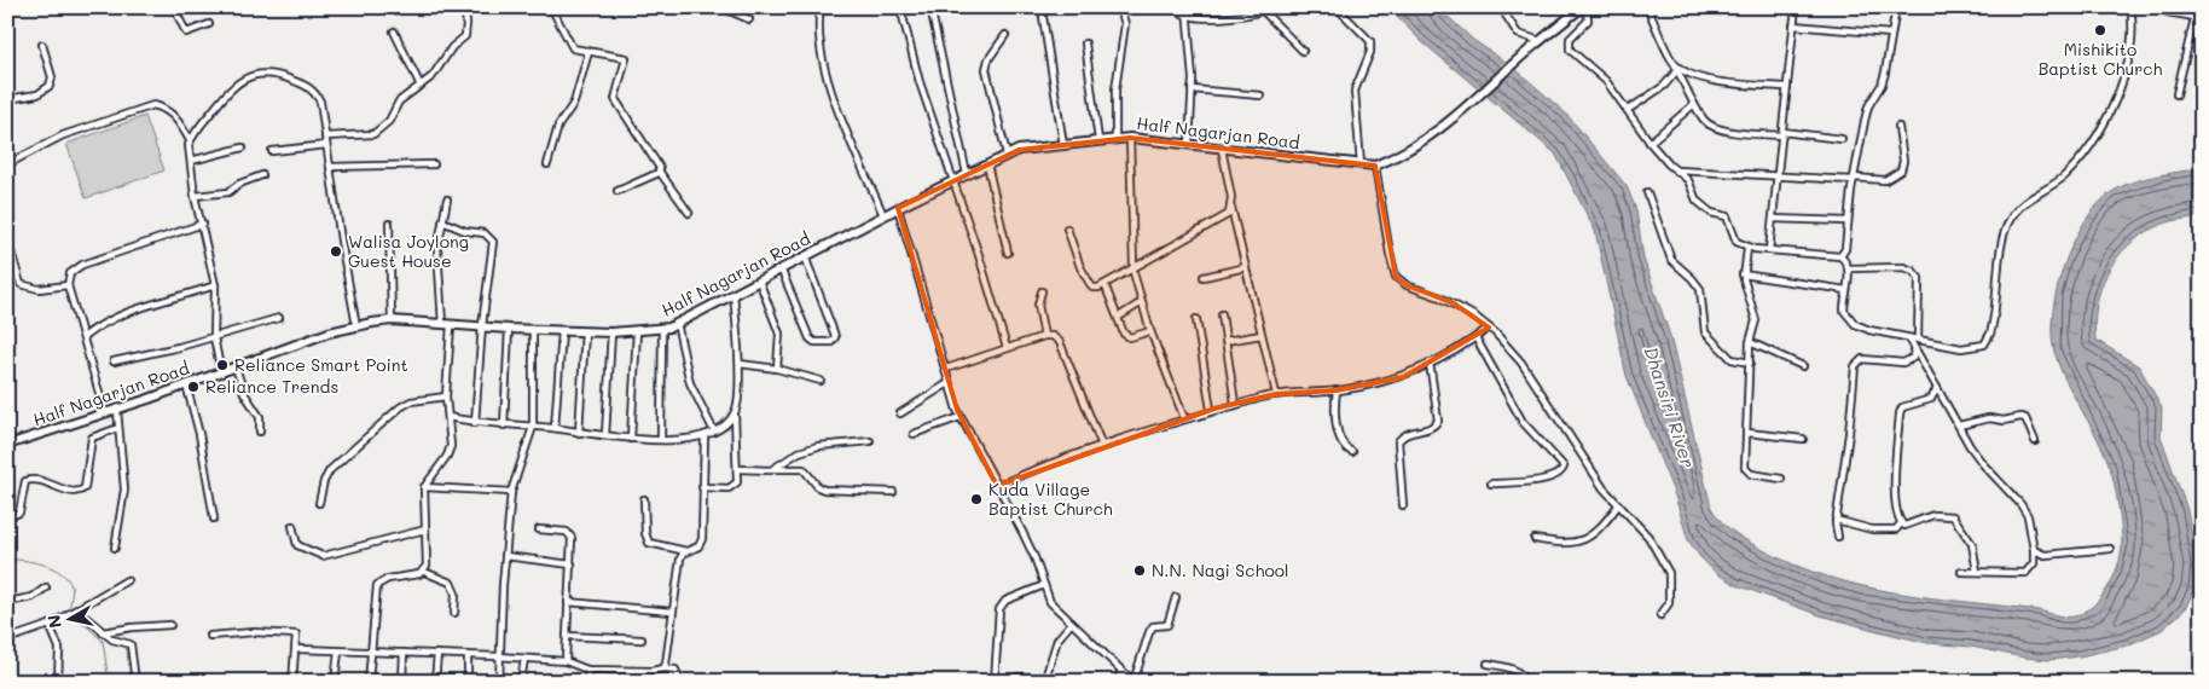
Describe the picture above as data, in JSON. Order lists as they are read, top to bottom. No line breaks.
{"streets":{"main road":["Half Nagarjan Road"]},"water":["Dhansiri River"],"places":["Mishikito Baptist Church","Walisa Joylong Guest House","Reliance Smart Point","Reliance Trends","Kuda Village Baptist Church","N.N. Nagi School"],"north":"left"}
